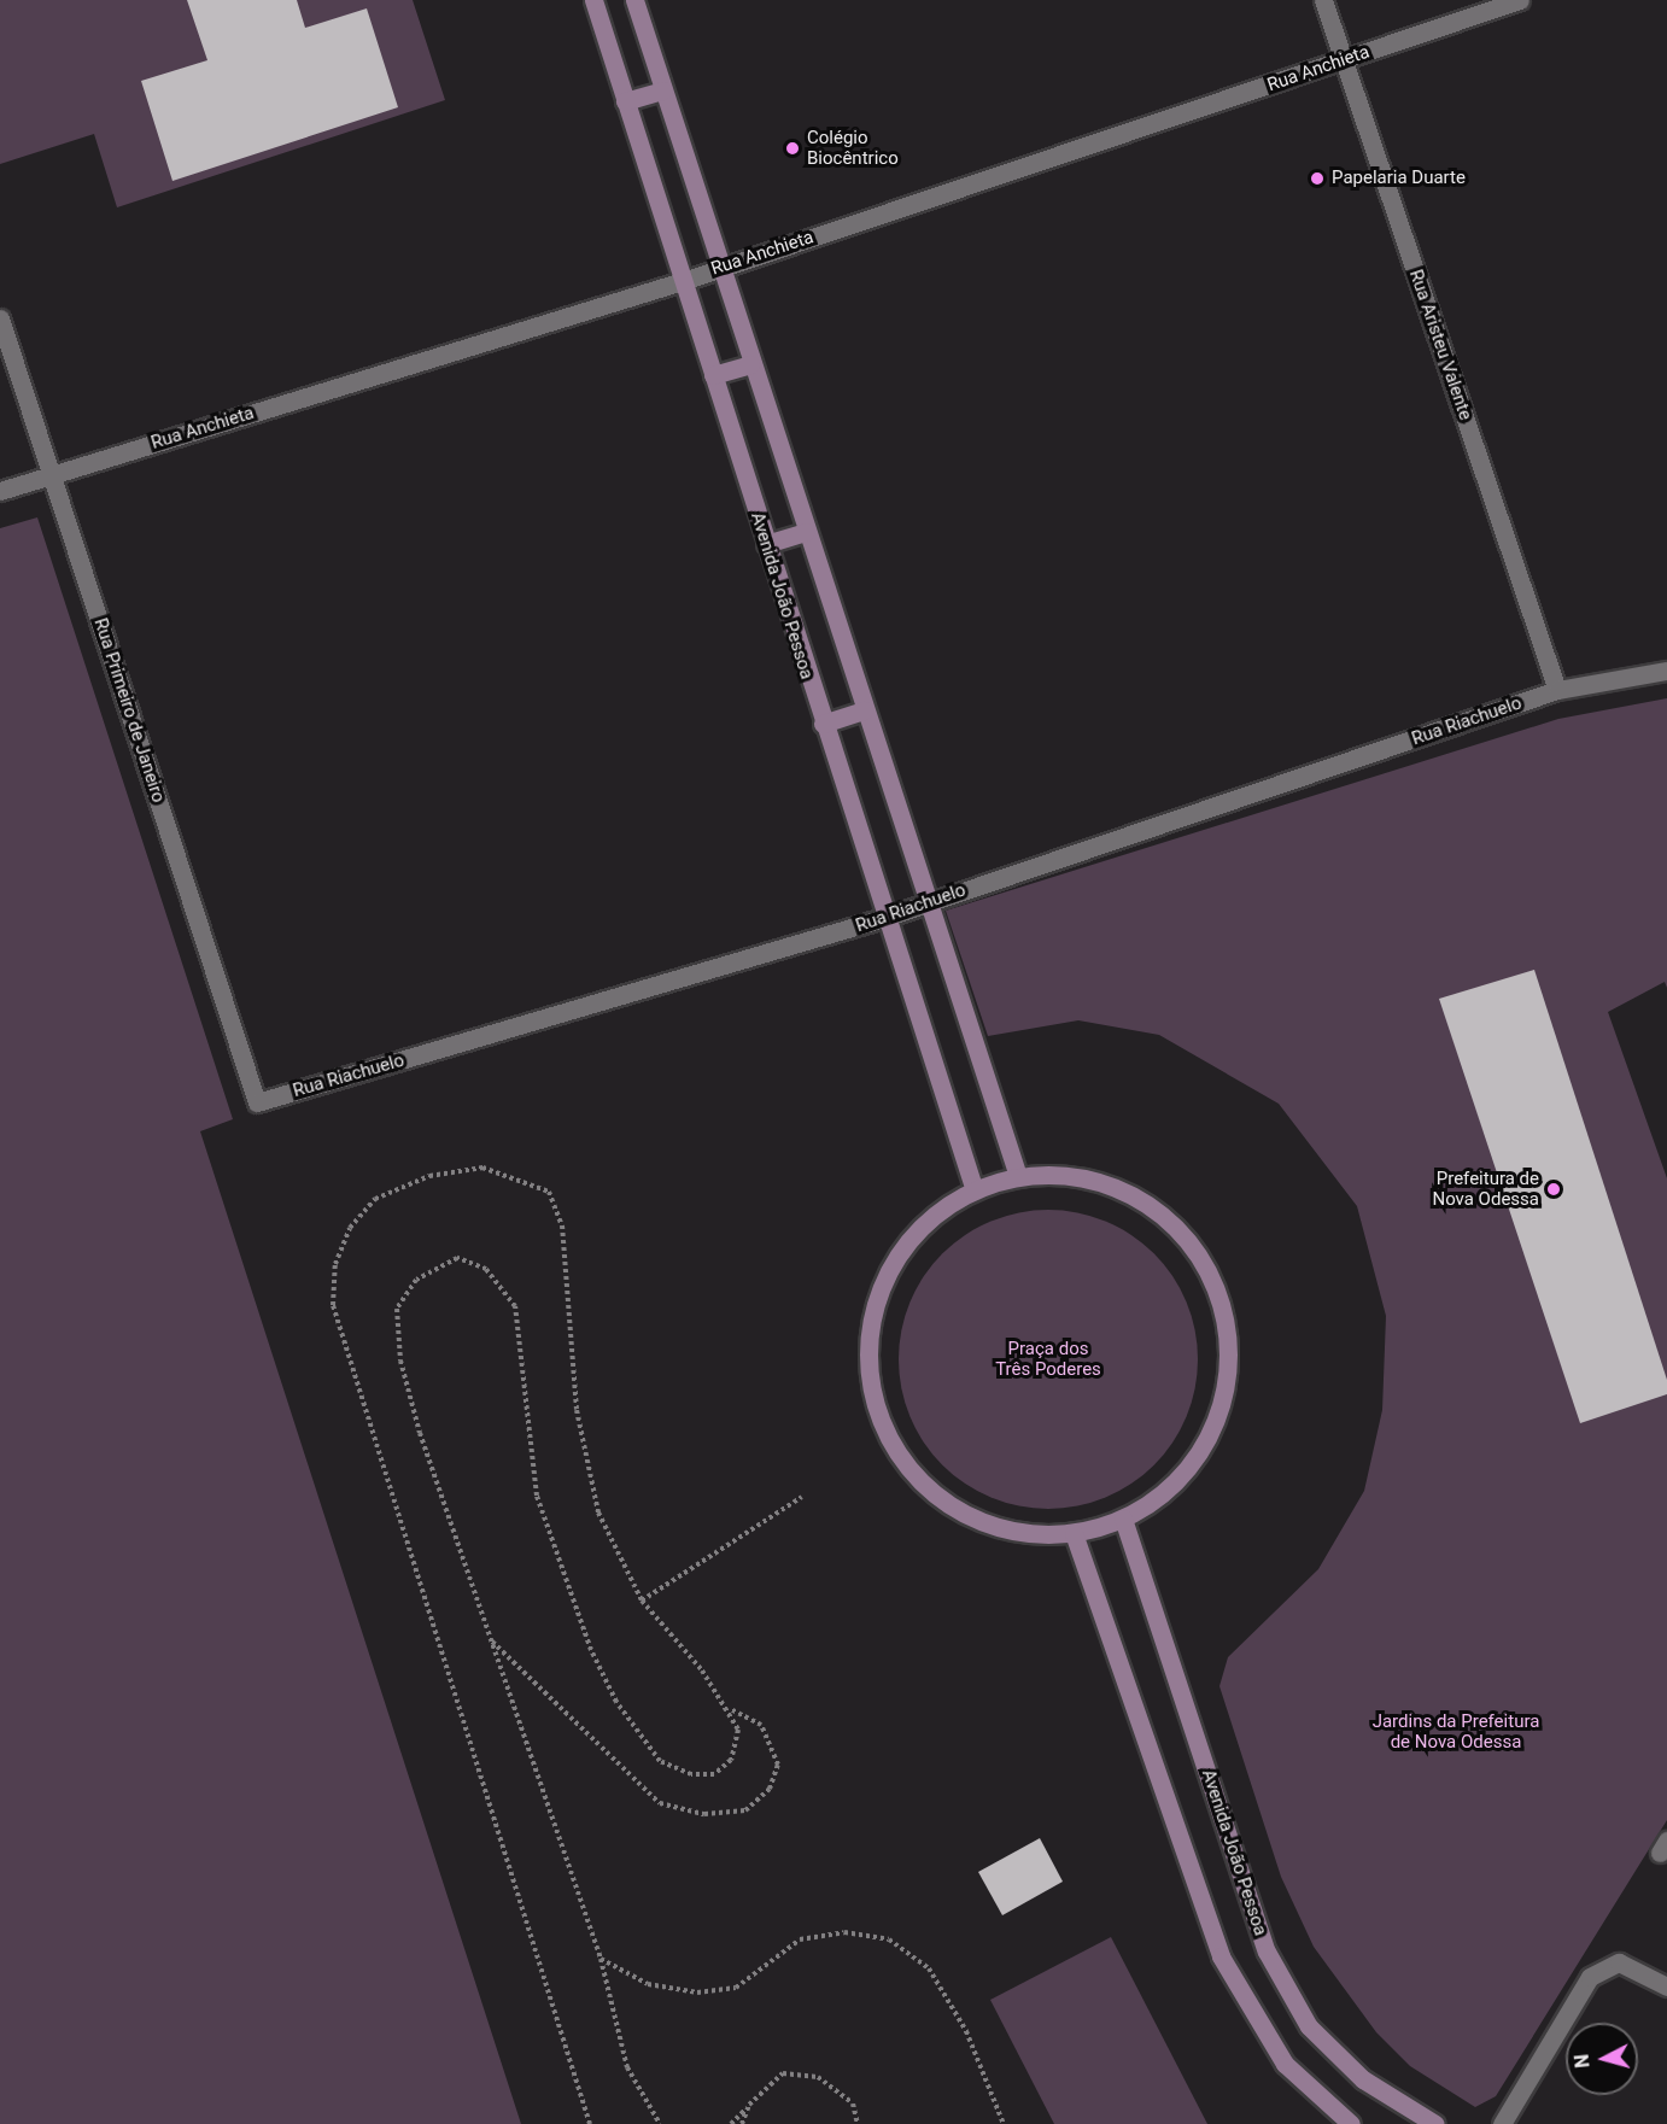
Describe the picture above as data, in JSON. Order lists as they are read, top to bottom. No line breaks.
{"streets":{"main road":["Avenida João Pessoa"],"street":["Rua Anchieta","Rua Aristeu Valente","Rua Primeiro de Janeiro","Rua Riachuelo"]},"crossings":[["Rua Anchieta","Rua Aristeu Valente"],["Rua Anchieta","Avenida João Pessoa"],["Rua Anchieta","Rua Primeiro de Janeiro"],["Rua Aristeu Valente","Rua Riachuelo"],["Avenida João Pessoa","Rua Riachuelo"],["Rua Primeiro de Janeiro","Rua Riachuelo"]],"parks":["Praça dos Três Poderes","Jardins da Prefeitura de Nova Odessa"],"places":["Colégio Biocêntrico","Papelaria Duarte","Prefeitura de Nova Odessa"],"north":"left"}
